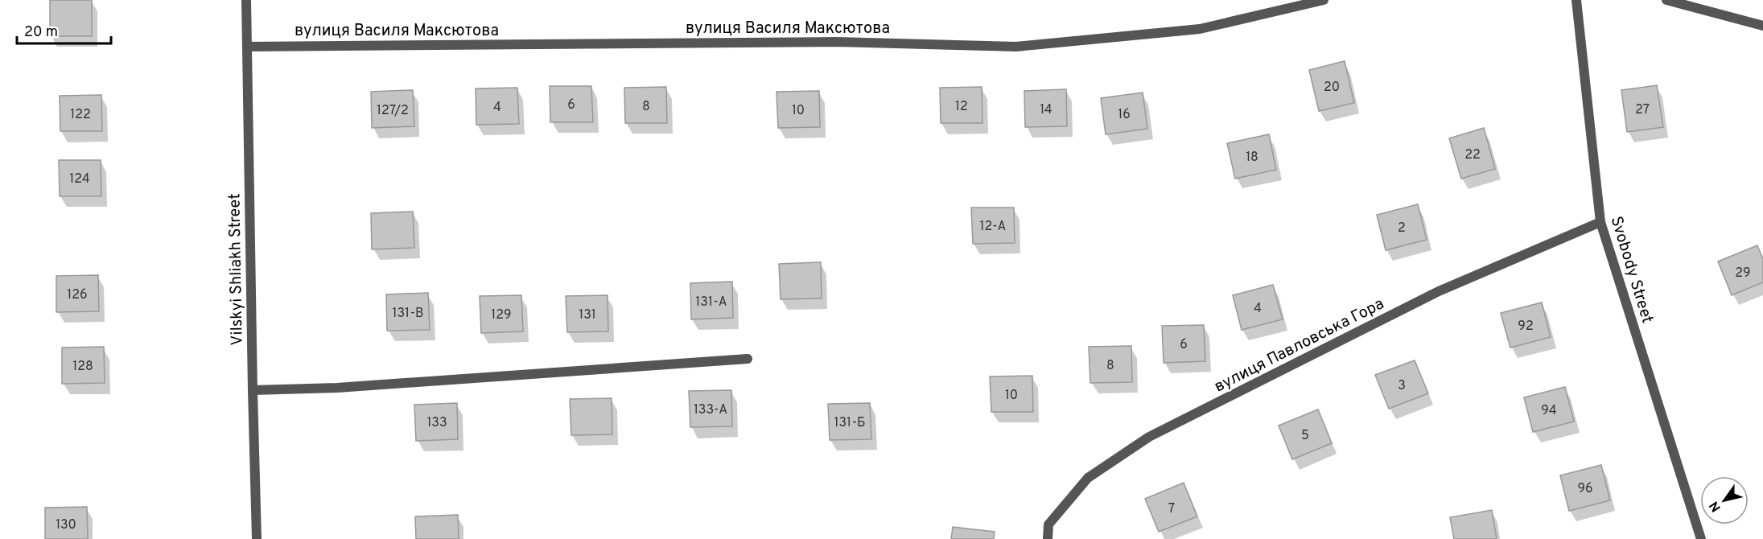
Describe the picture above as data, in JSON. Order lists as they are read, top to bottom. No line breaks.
{"streets":{"street":["вулиця Василя Максютова","Vilskyi Shliakh Street","Svobody Street","вулиця Павловська Гора"]},"crossings":[["вулиця Василя Максютова","Vilskyi Shliakh Street"],["Svobody Street","вулиця Павловська Гора"]],"house_numbers":["20","6","8","12","4","14","27","127/2","10","122","16","22","18","124","12-А","2","29","126","131-А","4","131-В","129","131","92","6","8","128","3","10","133-А","94","133","131-Б","5","96","7","130"],"scale_bar":"20 m","north":"bottom left"}
